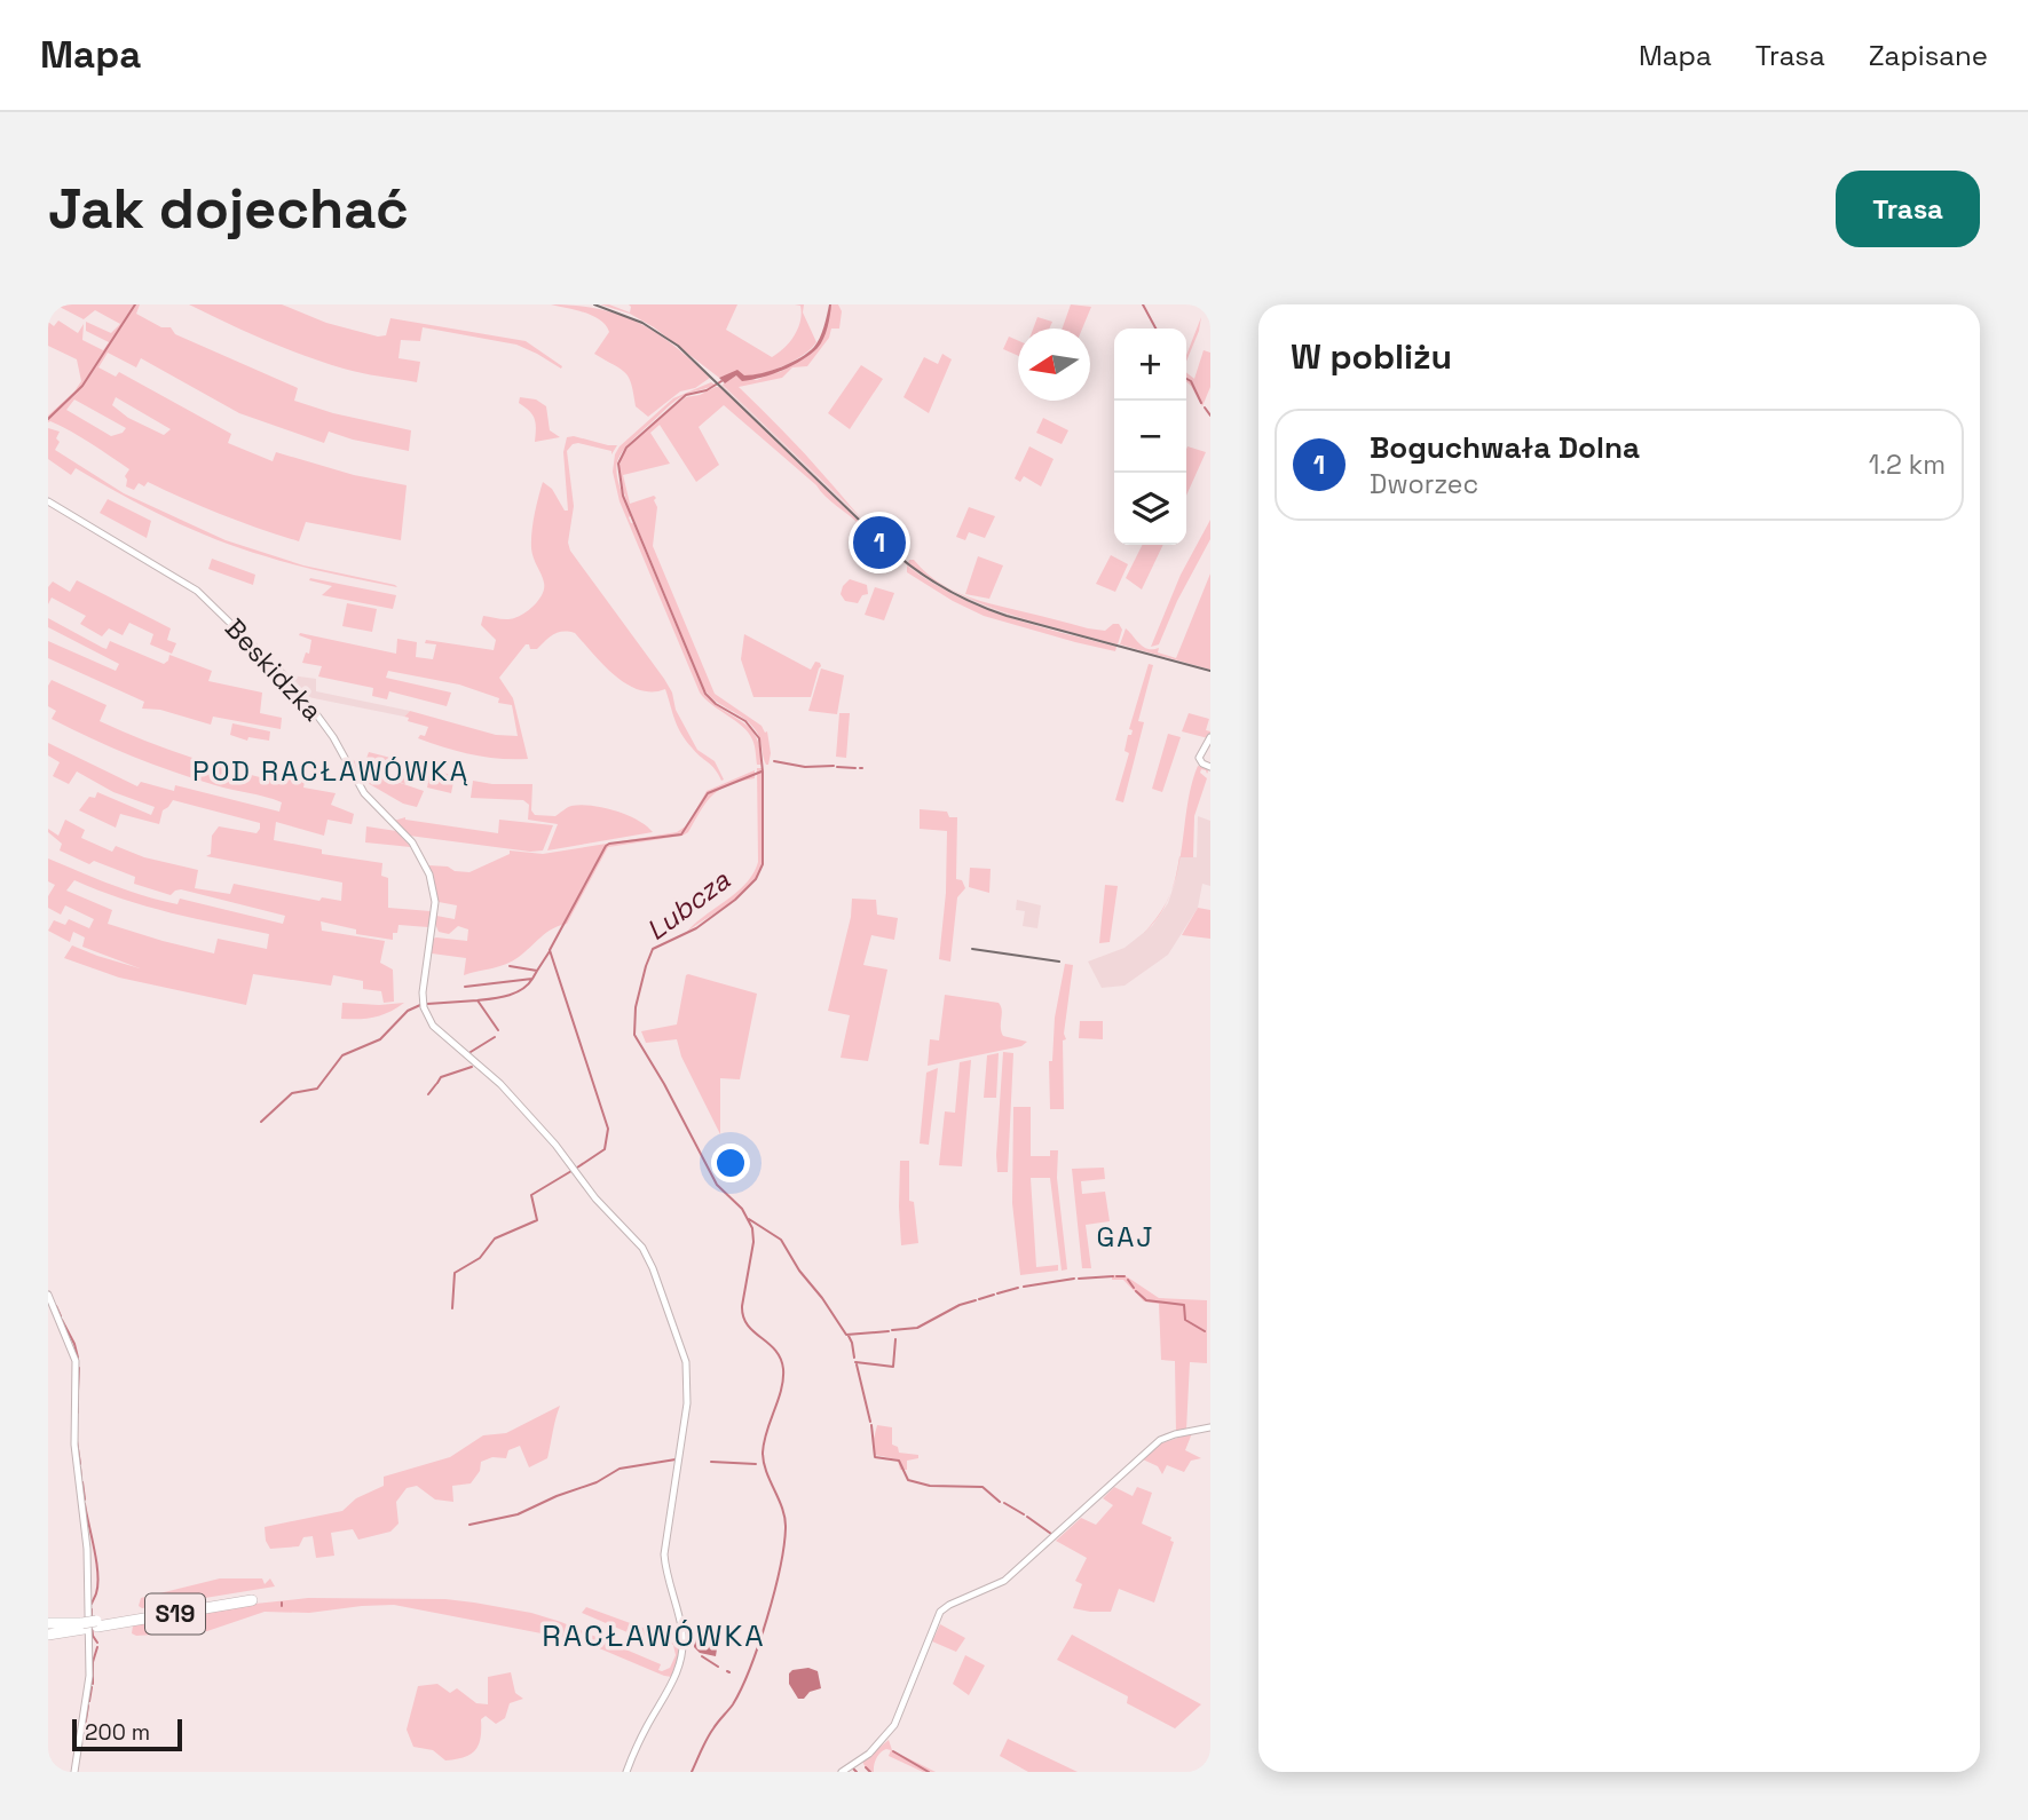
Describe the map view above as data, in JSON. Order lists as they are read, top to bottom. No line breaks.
{"streets":{"highway":["S19"],"street":["Beskidzka"]},"districts":["POD RACŁAWÓWKĄ","GAJ","RACŁAWÓWKA"],"water":["Lubcza"],"scale_bar":"200 m","north":"left","page":{"header":"Mapa","nav":["Mapa","Trasa","Zapisane"],"buttons":"Trasa","title":"Jak dojechać","heading":"W pobliżu","map_buttons":["+","−"],"list":[{"mark":"1","name":"Boguchwała Dolna","note":"Dworzec","value":"1.2 km"}],"pins":"1","scale":"200 m"}}
